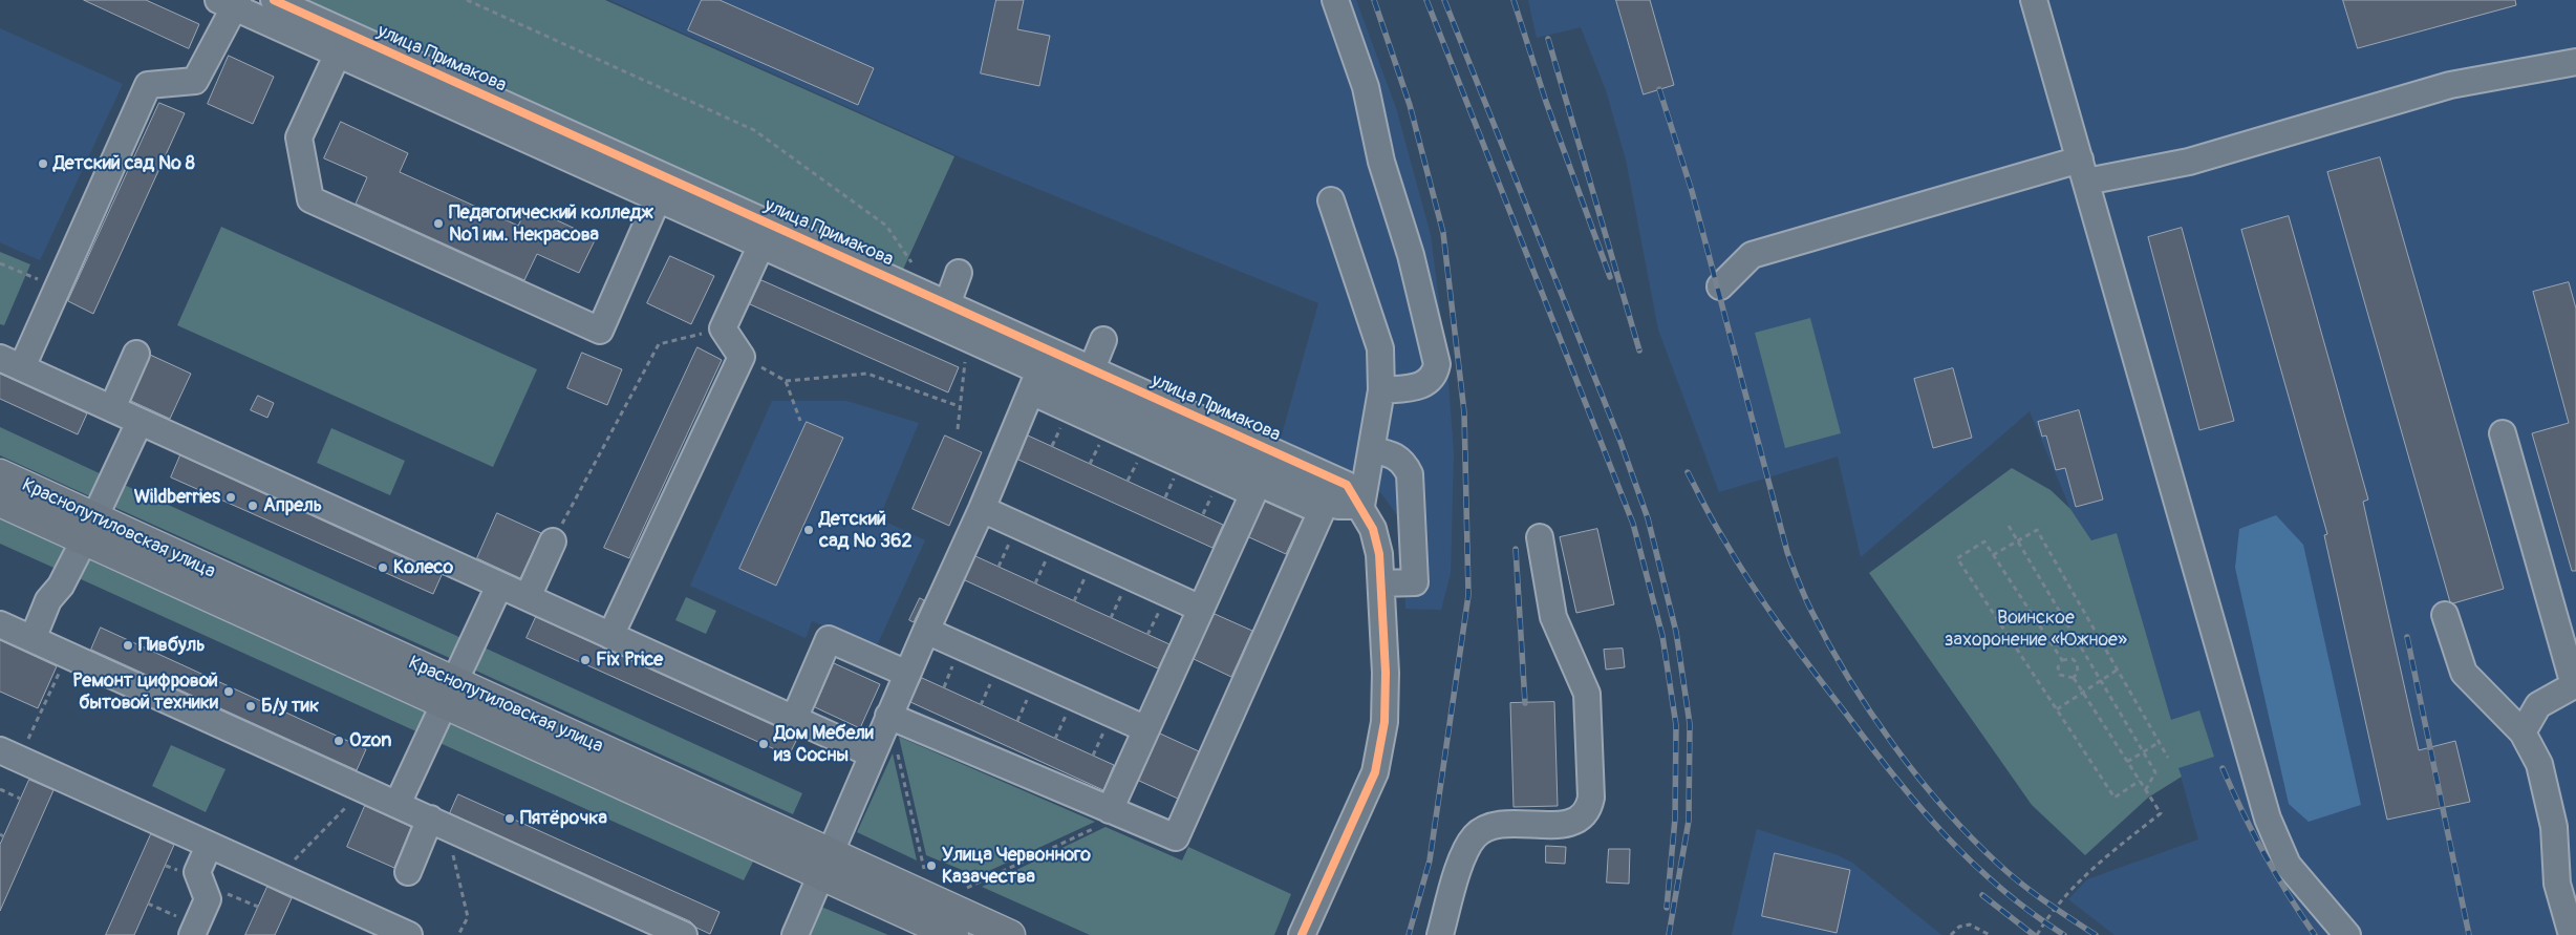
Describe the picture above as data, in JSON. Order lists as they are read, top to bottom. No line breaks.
{"streets":{"main road":["Краснопутиловская улица"],"street":["улица Примакова"]},"parks":["Воинское захоронение «Южное»"],"places":["Детский сад № 8","Педагогический колледж №1 им. Некрасова","Wildberries","Апрель","Детский сад № 362","Колесо","Пивбуль","Fix Price","Ремонт цифровой бытовой техники","Б/у тик","Ozon","Дом Мебели из Сосны","Пятёрочка","Улица Червонного Казачества"]}
